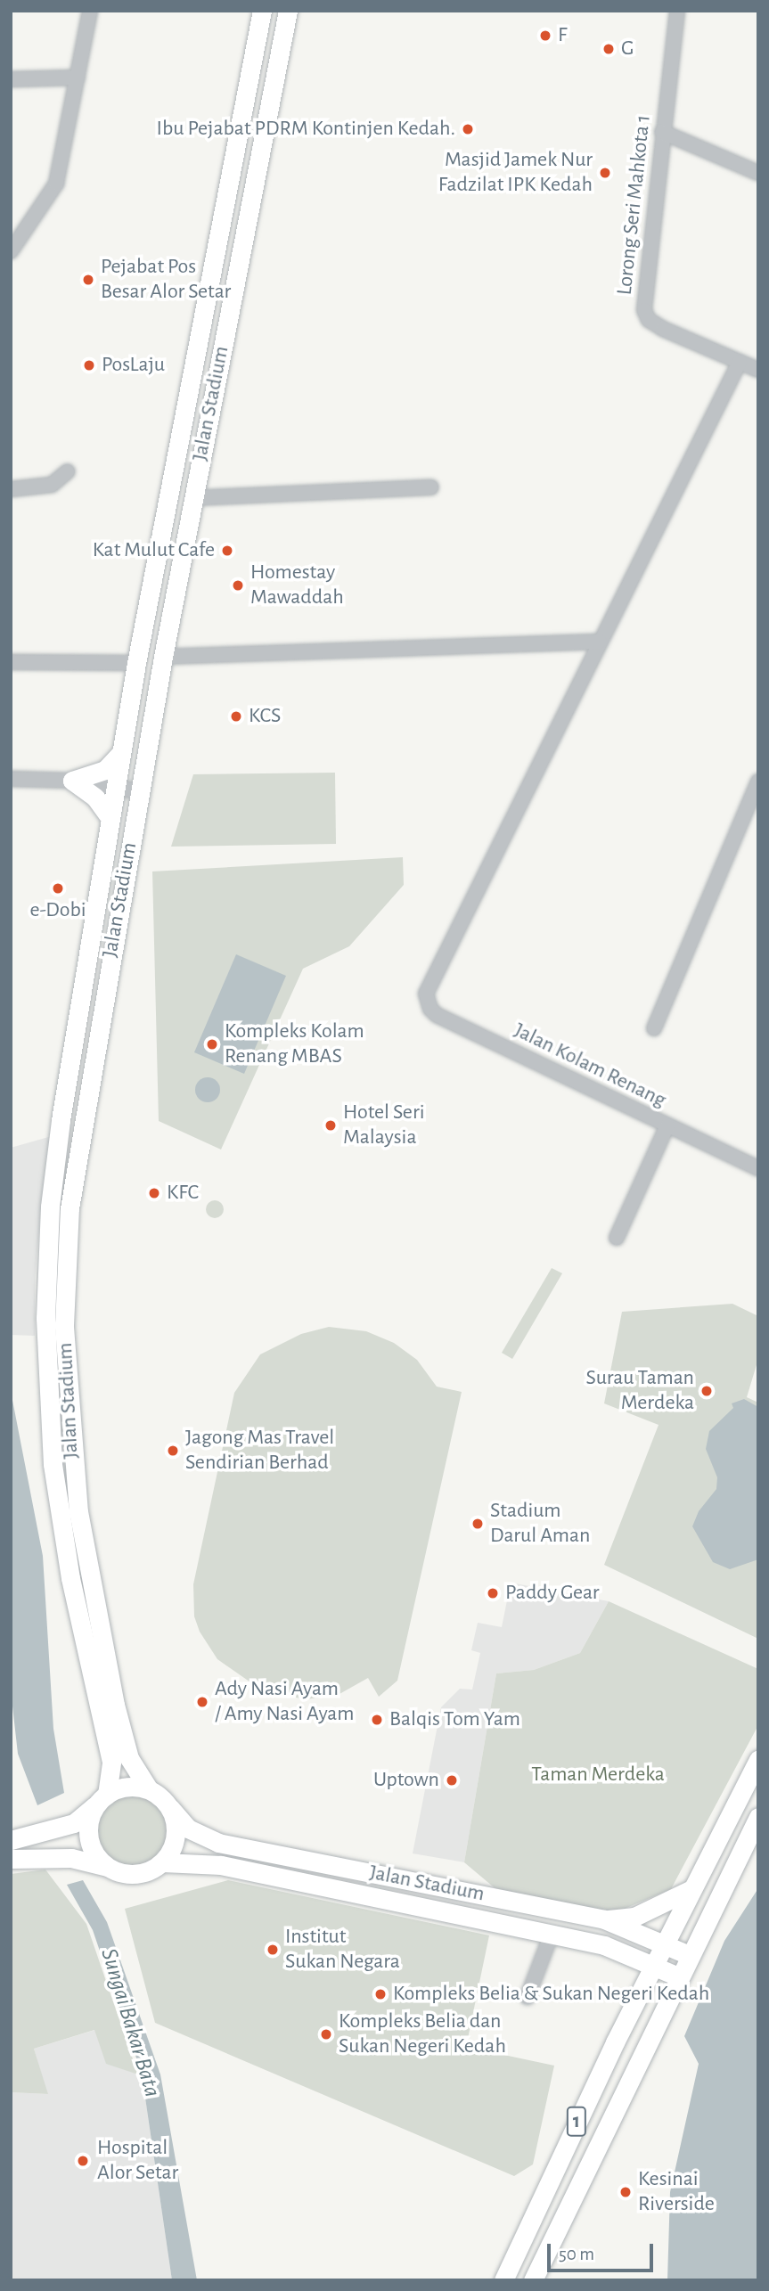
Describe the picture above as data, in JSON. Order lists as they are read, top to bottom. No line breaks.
{"streets":{"main road":["Jalan Stadium","1"],"street":["Lorong Seri Mahkota 1","Jalan Kolam Renang"]},"crossings":[["Jalan Stadium","1"]],"water":["Sungai Bakar Bata"],"parks":["Taman Merdeka"],"places":["F","G","Ibu Pejabat PDRM Kontinjen Kedah.","Masjid Jamek Nur Fadzilat IPK Kedah","Pejabat Pos Besar Alor Setar","PosLaju","Kat Mulut Cafe","Homestay Mawaddah","KCS","e-Dobi","Kompleks Kolam Renang MBAS","Hotel Seri Malaysia","KFC","Surau Taman Merdeka","Jagong Mas Travel Sendirian Berhad","Stadium Darul Aman","Paddy Gear","Ady Nasi Ayam / Amy Nasi Ayam","Balqis Tom Yam","Uptown","Institut Sukan Negara","Kompleks Belia & Sukan Negeri Kedah","Kompleks Belia dan Sukan Negeri Kedah","Hospital Alor Setar","Kesinai Riverside"],"scale_bar":"50 m"}
